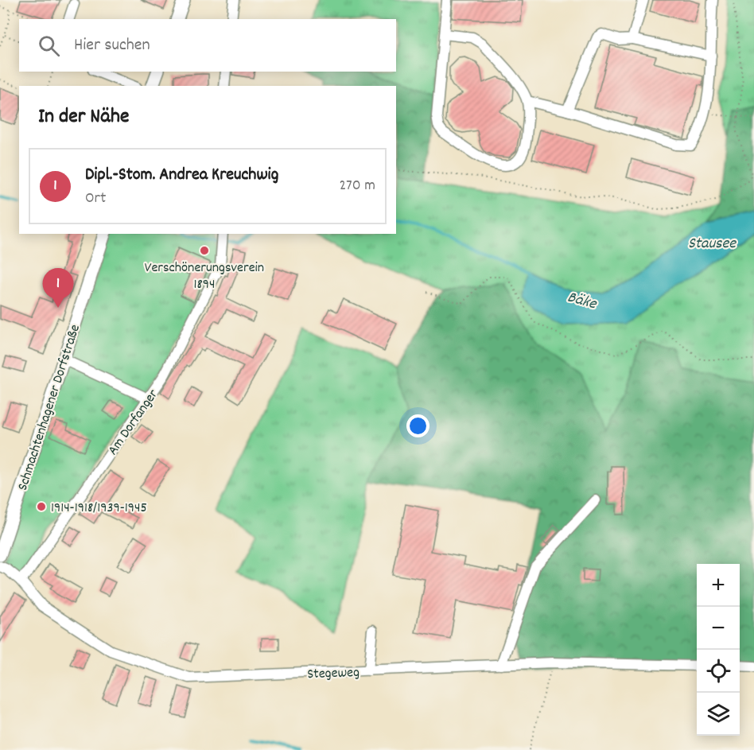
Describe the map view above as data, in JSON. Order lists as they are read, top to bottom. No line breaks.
{"streets":{"main road":["Schmachtenhagener Dorfstraße"],"street":["Am Dorfanger","Stegeweg"]},"crossings":[["Am Dorfanger","Stegeweg"]],"water":["Stausee","Bäke"],"places":["Verschönerungsverein 1894","1914-1918/1939-1945"],"page":{"search":"Hier suchen","heading":"In der Nähe","list":[{"mark":"1","name":"Dipl.-Stom. Andrea Kreuchwig","note":"Ort","value":"270 m"}],"pins":"1","map_buttons":["+","−"]}}
